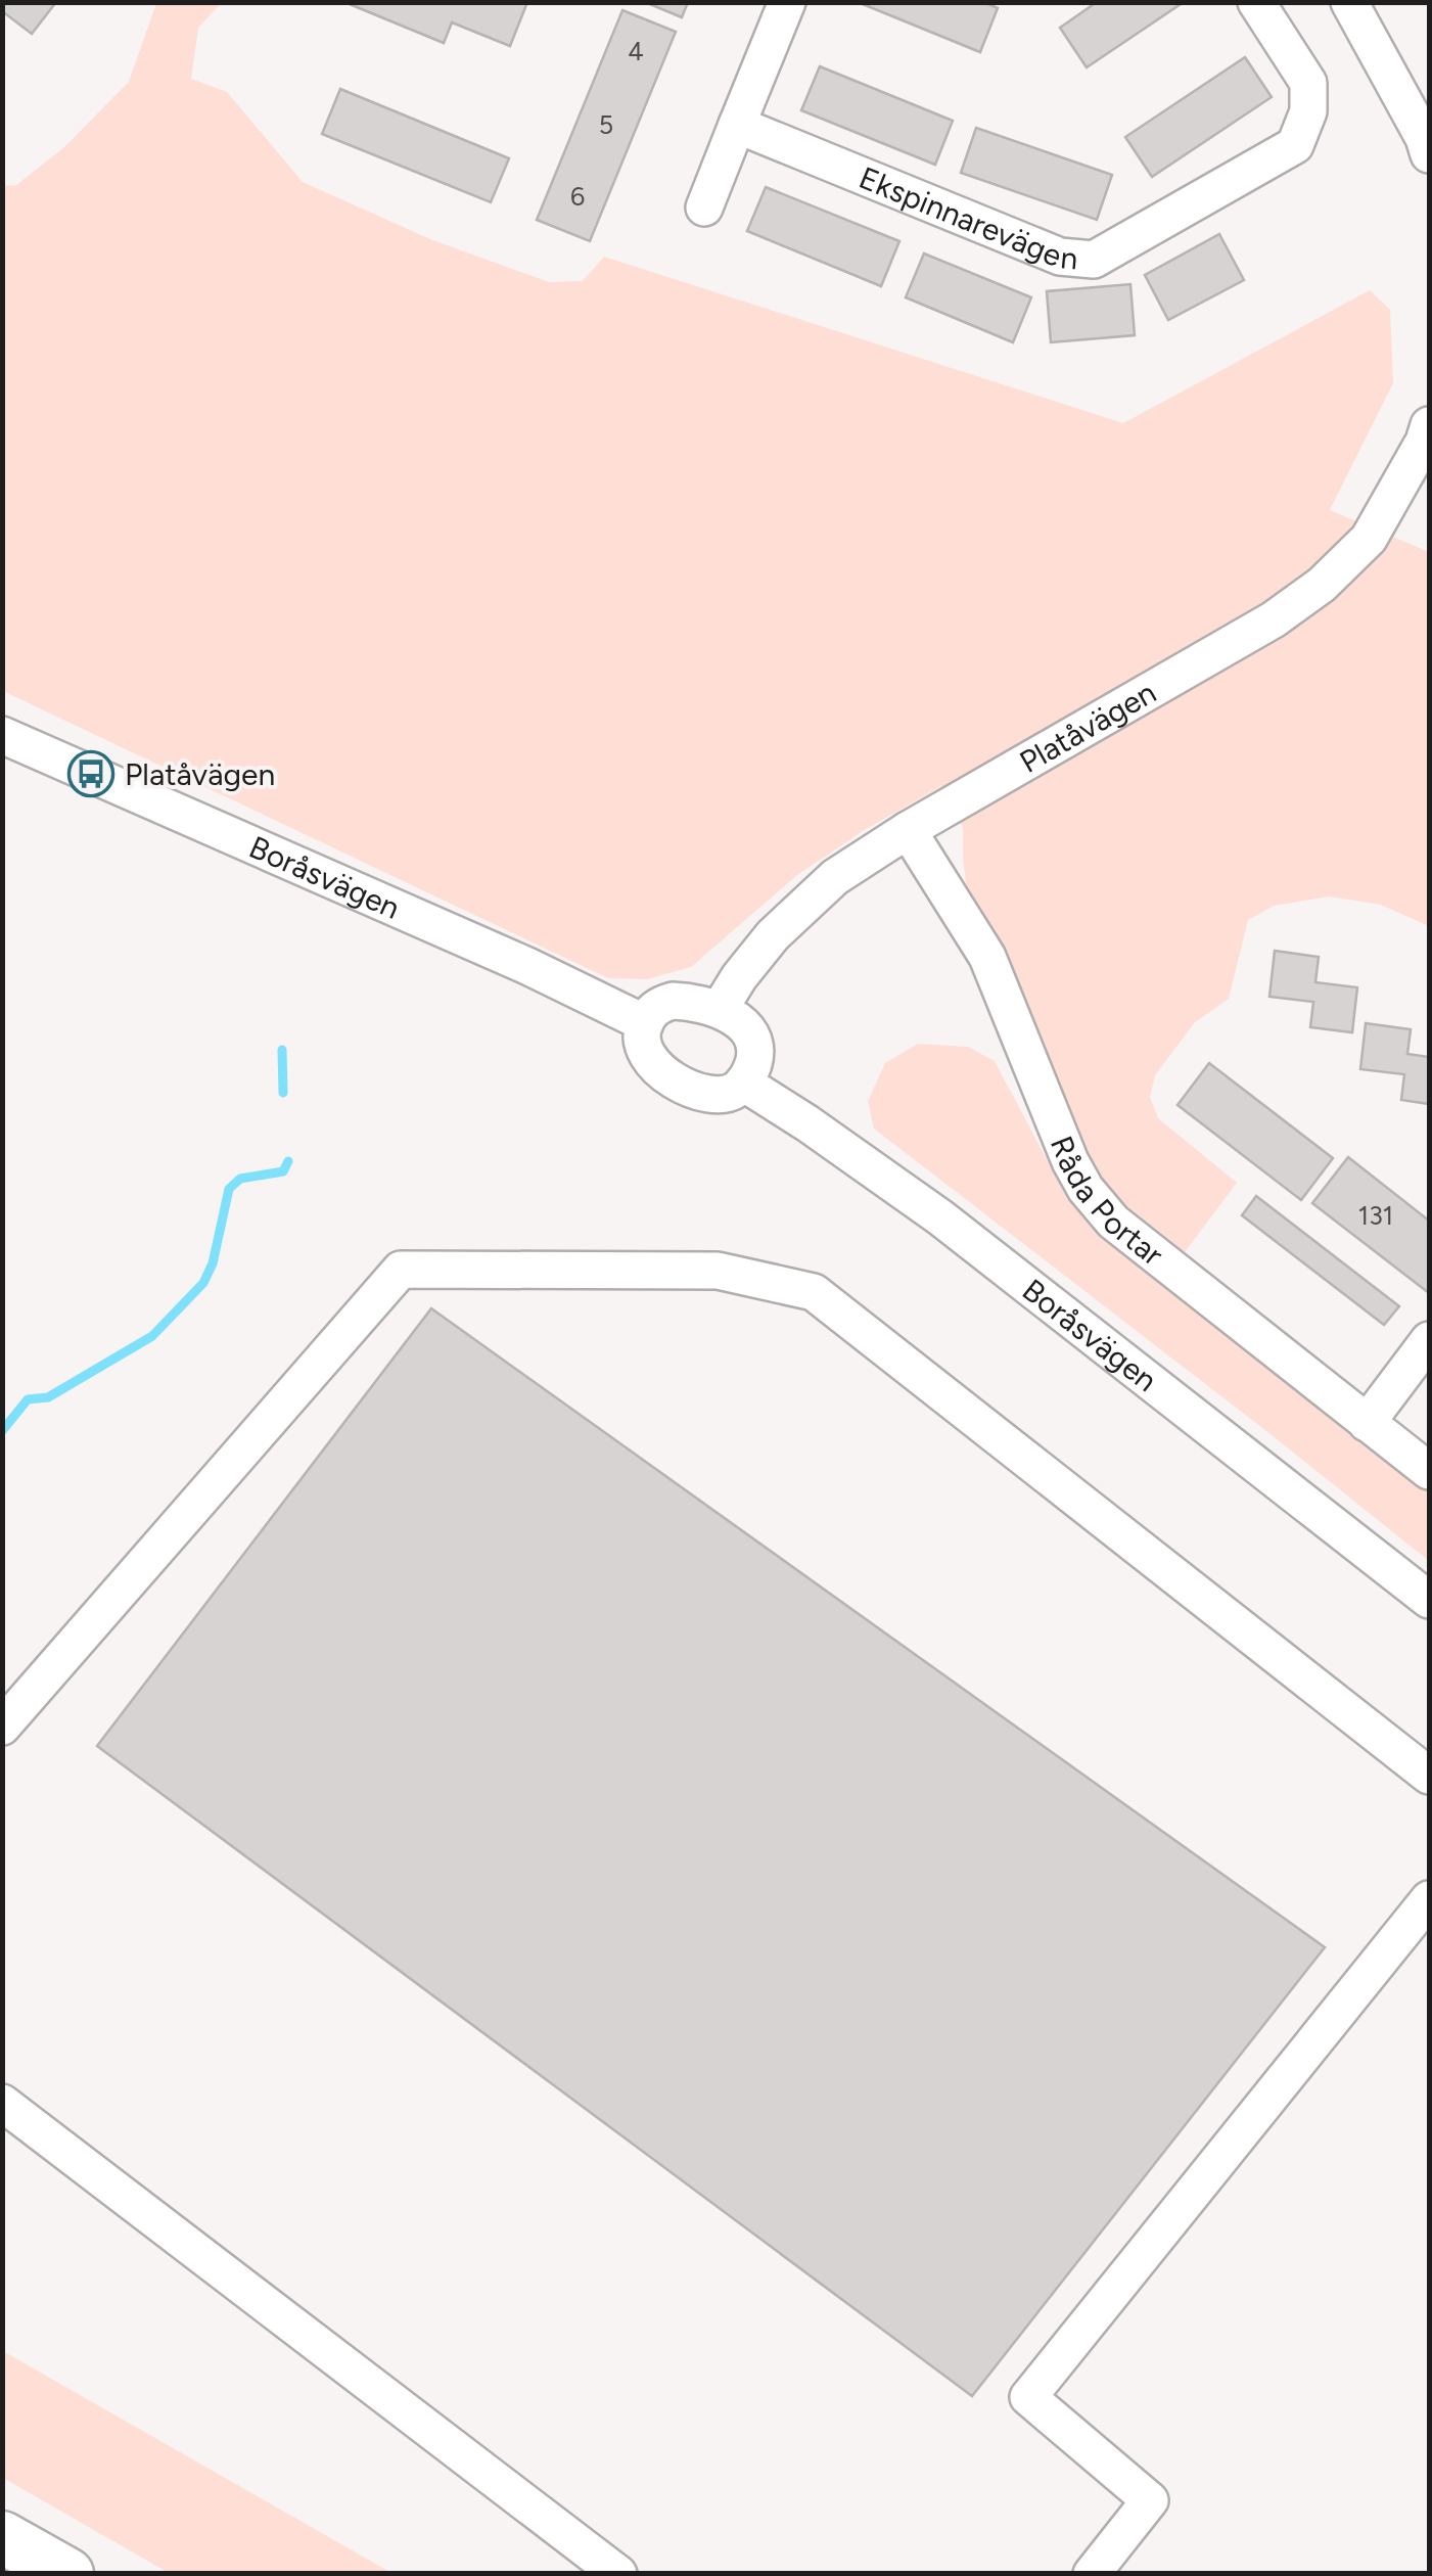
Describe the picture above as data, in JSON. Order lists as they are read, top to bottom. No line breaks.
{"streets":{"street":["Ekspinnarevägen","Platåvägen","Boråsvägen","Råda Portar"]},"crossings":[["Platåvägen","Boråsvägen"],["Platåvägen","Råda Portar"]],"places":{"bus stop":["Platåvägen"]},"house_numbers":["4","5","6","131"]}
